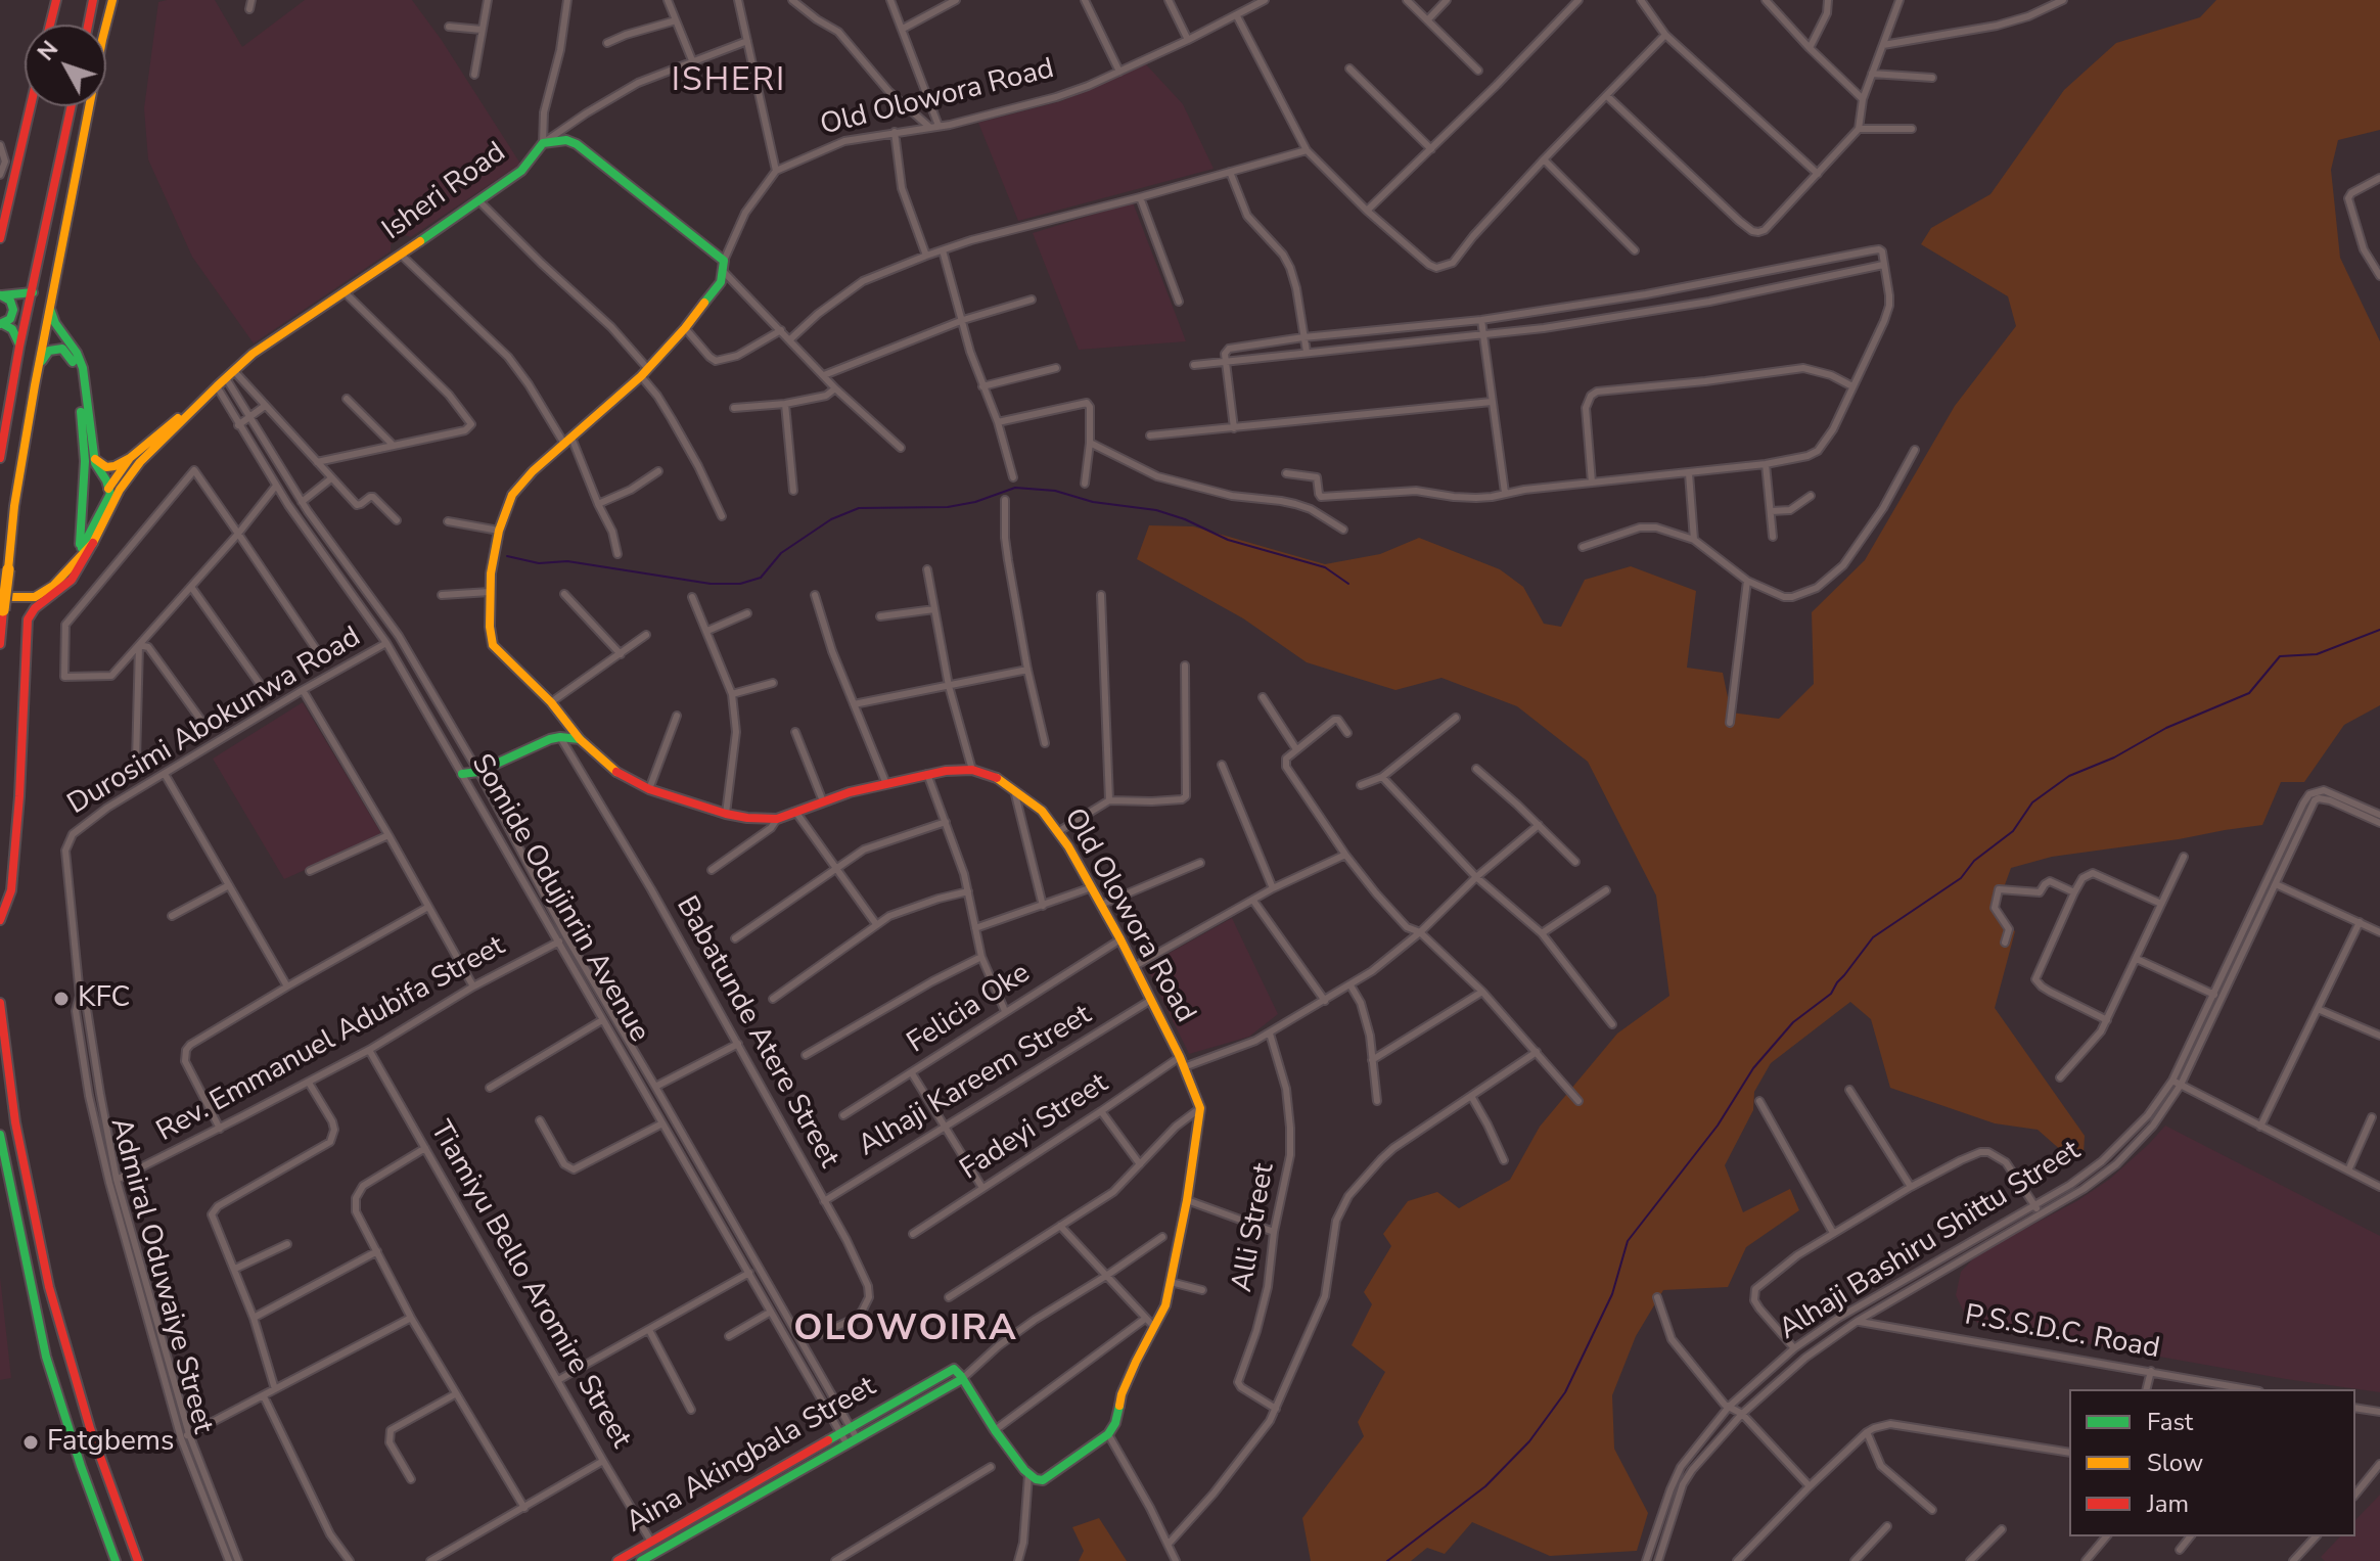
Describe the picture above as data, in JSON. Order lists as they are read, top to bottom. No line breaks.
{"streets":{"main road":["Old Olowora Road","Isheri Road","Aina Akingbala Street"],"street":["Durosimi Abokunwa Road","Somide Odujinrin Avenue","Felicia Oke","Babatunde Atere Street","Rev. Emmanuel Adubifa Street","Alhaji Kareem Street","Fadeyi Street","Alli Street","Alhaji Bashiru Shittu Street","Admiral Oduwaiye Street","Tiamiyu Bello Aromire Street","P.S.S.D.C. Road"]},"crossings":[["Old Olowora Road","Isheri Road"],["Old Olowora Road","Felicia Oke"],["Old Olowora Road","Alhaji Kareem Street"],["Old Olowora Road","Fadeyi Street"],["Isheri Road","Somide Odujinrin Avenue"],["Durosimi Abokunwa Road","Somide Odujinrin Avenue"],["Durosimi Abokunwa Road","Rev. Emmanuel Adubifa Street"],["Durosimi Abokunwa Road","Admiral Oduwaiye Street"],["Somide Odujinrin Avenue","Rev. Emmanuel Adubifa Street"],["Somide Odujinrin Avenue","Aina Akingbala Street"],["Babatunde Atere Street","Alhaji Kareem Street"],["Rev. Emmanuel Adubifa Street","Admiral Oduwaiye Street"],["Rev. Emmanuel Adubifa Street","Tiamiyu Bello Aromire Street"],["Fadeyi Street","Alli Street"],["Alhaji Bashiru Shittu Street","P.S.S.D.C. Road"],["Tiamiyu Bello Aromire Street","Aina Akingbala Street"]],"districts":["ISHERI","OLOWOIRA"],"places":["KFC","Fatgbems"],"legend":["Fast","Slow","Jam"],"north":"top left"}
